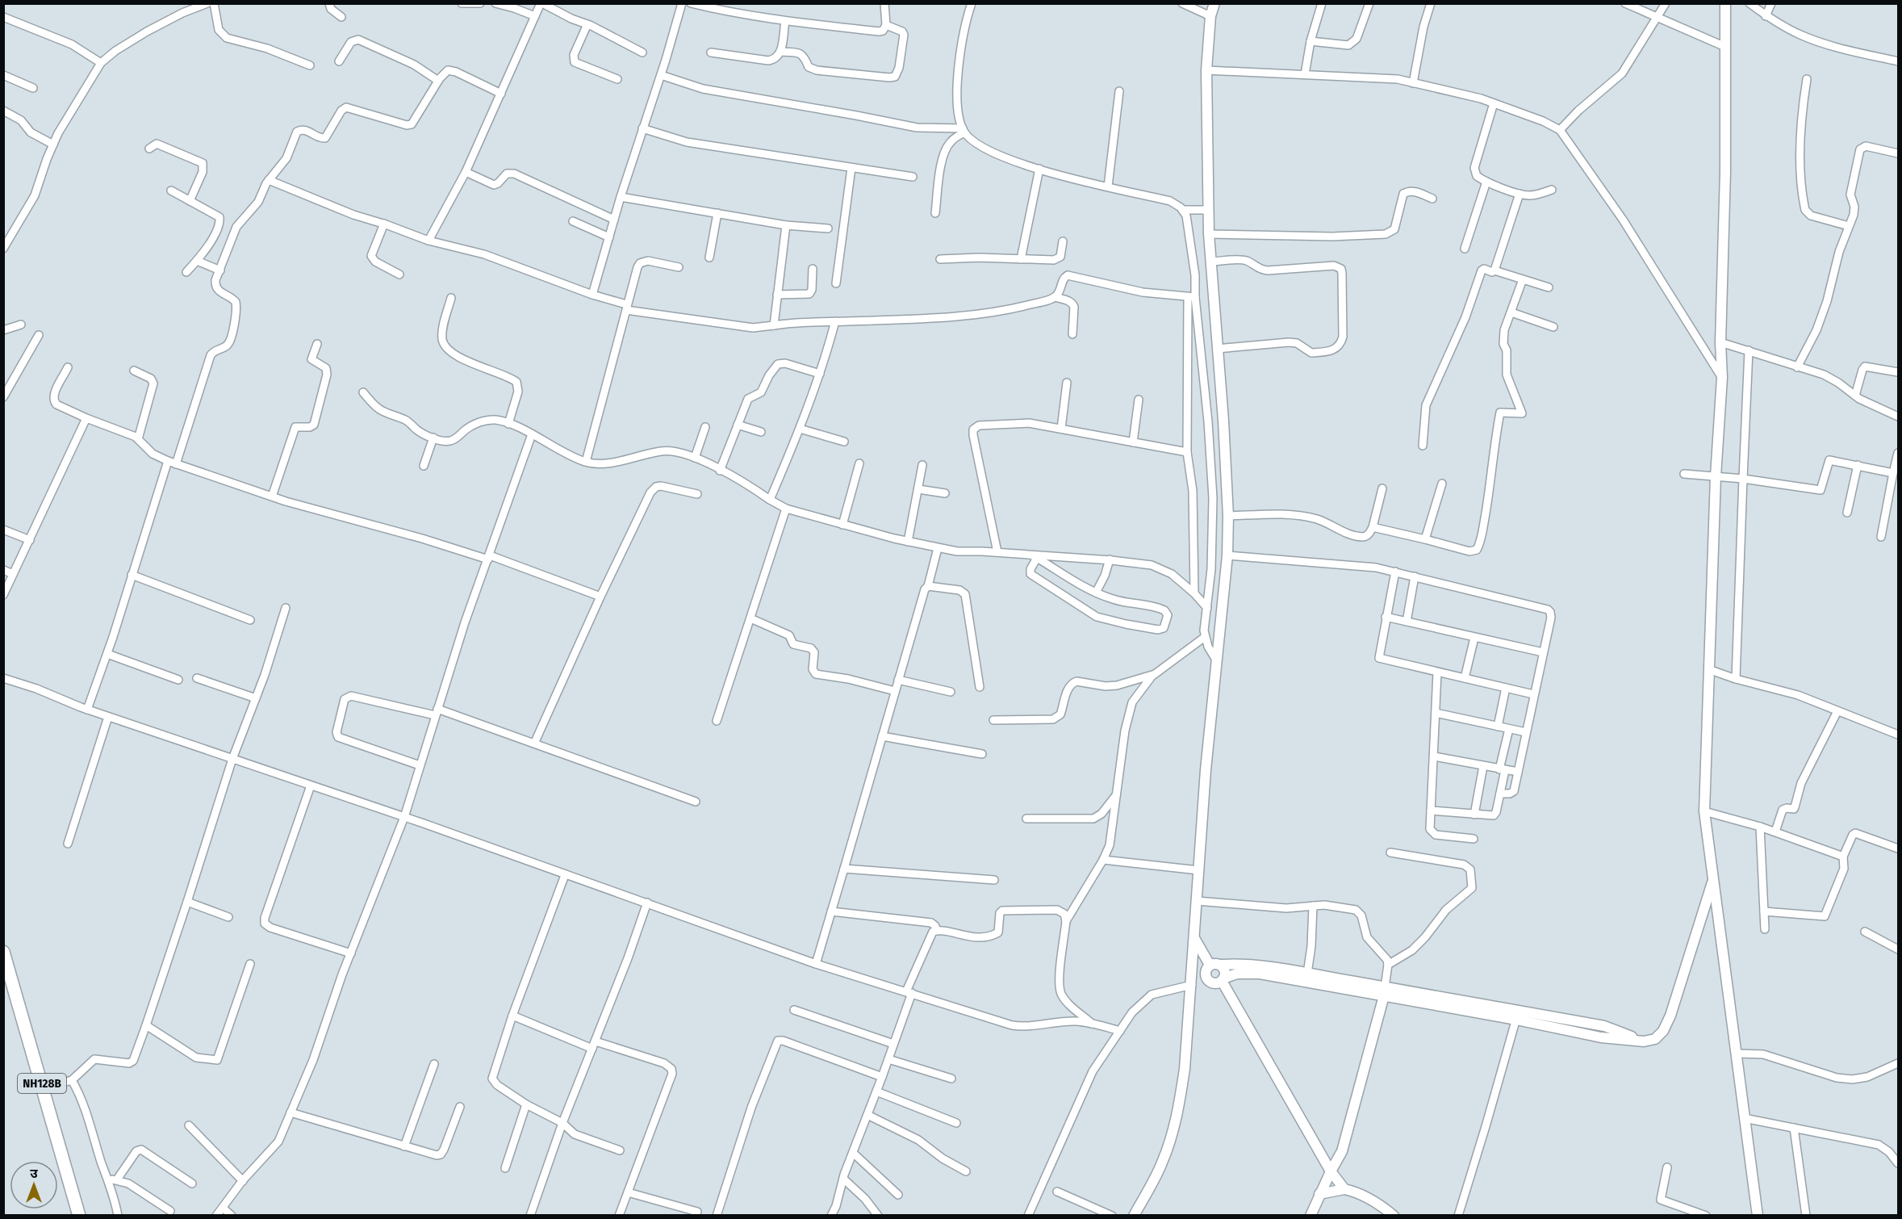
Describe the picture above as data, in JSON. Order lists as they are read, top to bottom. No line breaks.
{"streets":{"highway":["NH128B"]},"north":"top"}
